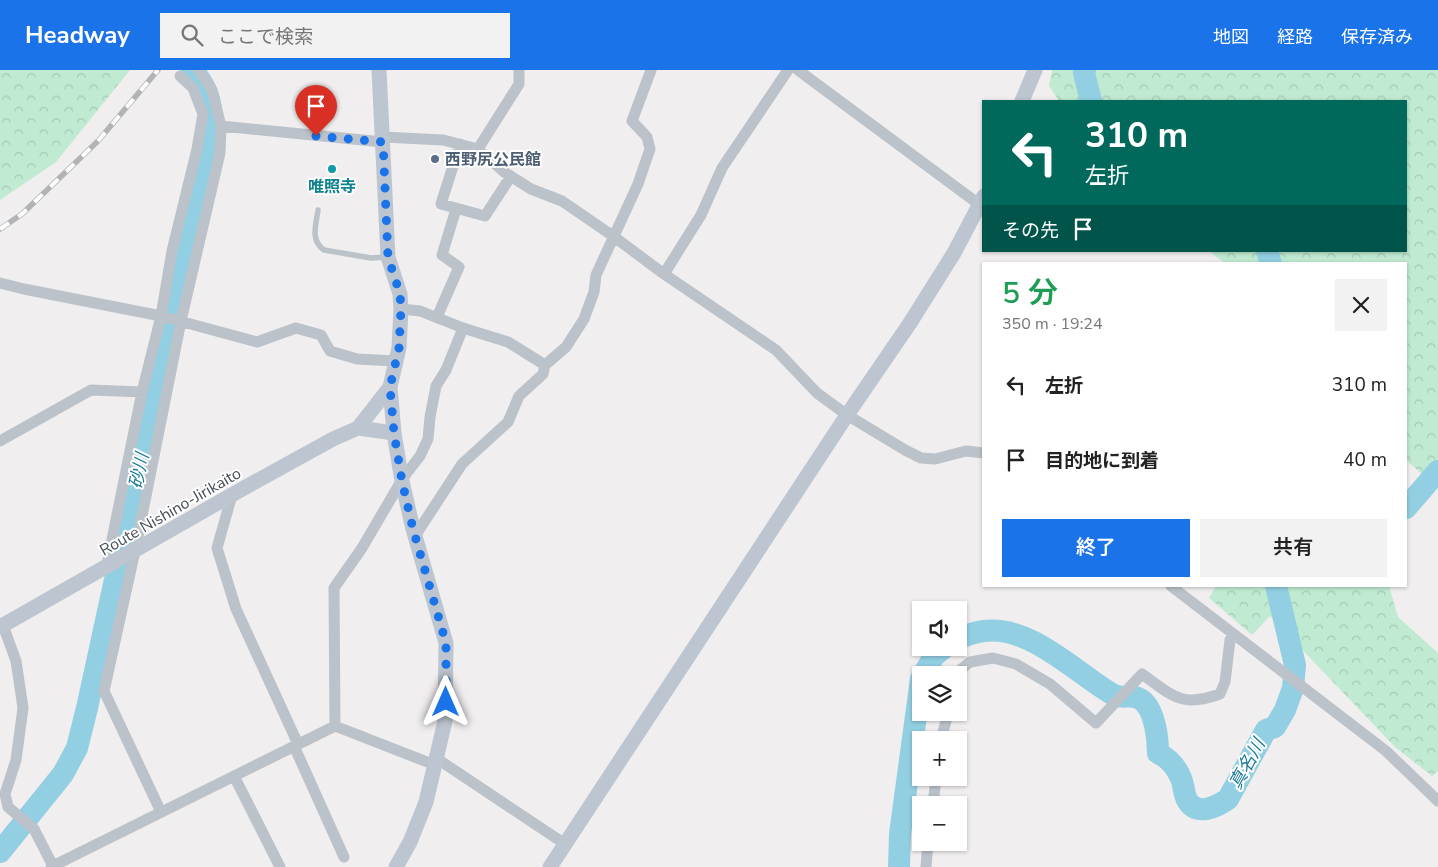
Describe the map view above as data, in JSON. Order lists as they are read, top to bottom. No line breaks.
{"streets":{"main road":["Route Nishino-Jirikaito"]},"water":["砂川","真名川"],"places":["西野尻公民館","唯照寺"],"page":{"header":"Headway","search":"ここで検索","nav":["地図","経路","保存済み"],"turn":["310 m","左折"],"then":"その先","heading":["5 分","350 m · 19:24"],"list":[{"name":"左折","value":"310 m"},{"name":"目的地に到着","value":"40 m"}],"buttons":["終了","共有"],"map_buttons":["+","−"]}}
